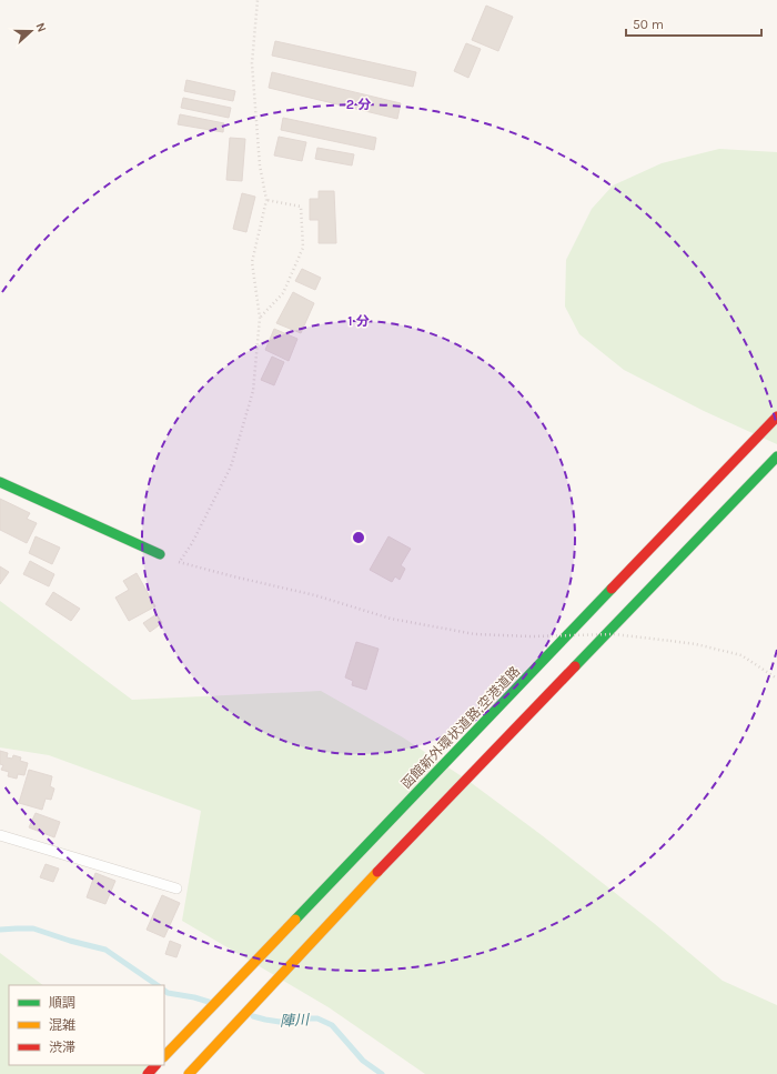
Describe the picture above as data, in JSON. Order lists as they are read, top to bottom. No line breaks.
{"streets":{"main road":["函館新外環状道路;空港道路"]},"water":["陣川"],"legend":["順調","混雑","渋滞"],"scale_bar":"50 m","north":"right","rings":["2 分","1 分"]}
